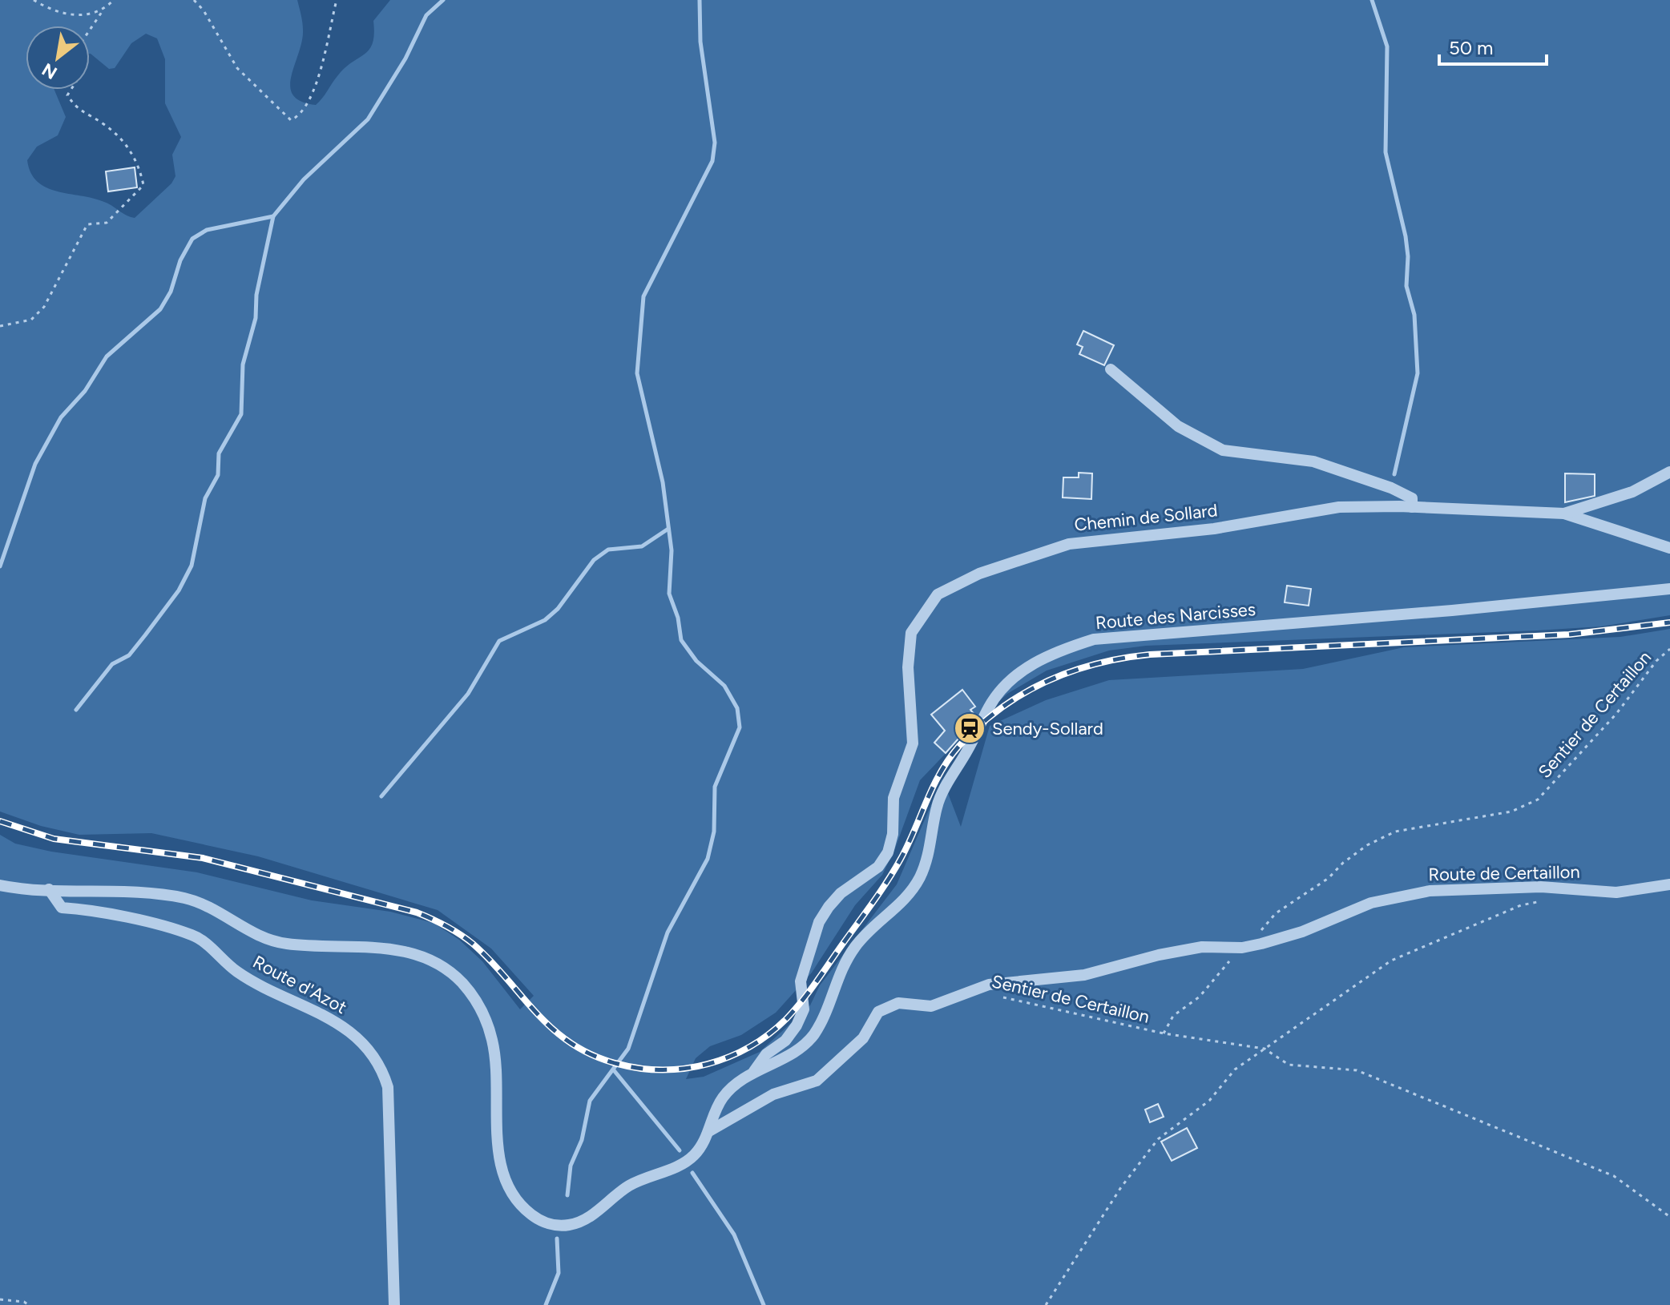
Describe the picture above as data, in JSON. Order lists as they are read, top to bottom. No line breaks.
{"streets":{"street":["Chemin de Sollard","Route des Narcisses","Route de Certaillon","Route d'Azot"],"path":["Sentier de Certaillon"]},"crossings":[["Chemin de Sollard","Route des Narcisses"],["Route des Narcisses","Route de Certaillon"],["Route des Narcisses","Route d'Azot"],["Sentier de Certaillon","Route de Certaillon"]],"places":{"station":["Sendy-Sollard"]},"scale_bar":"50 m","north":"bottom left"}
